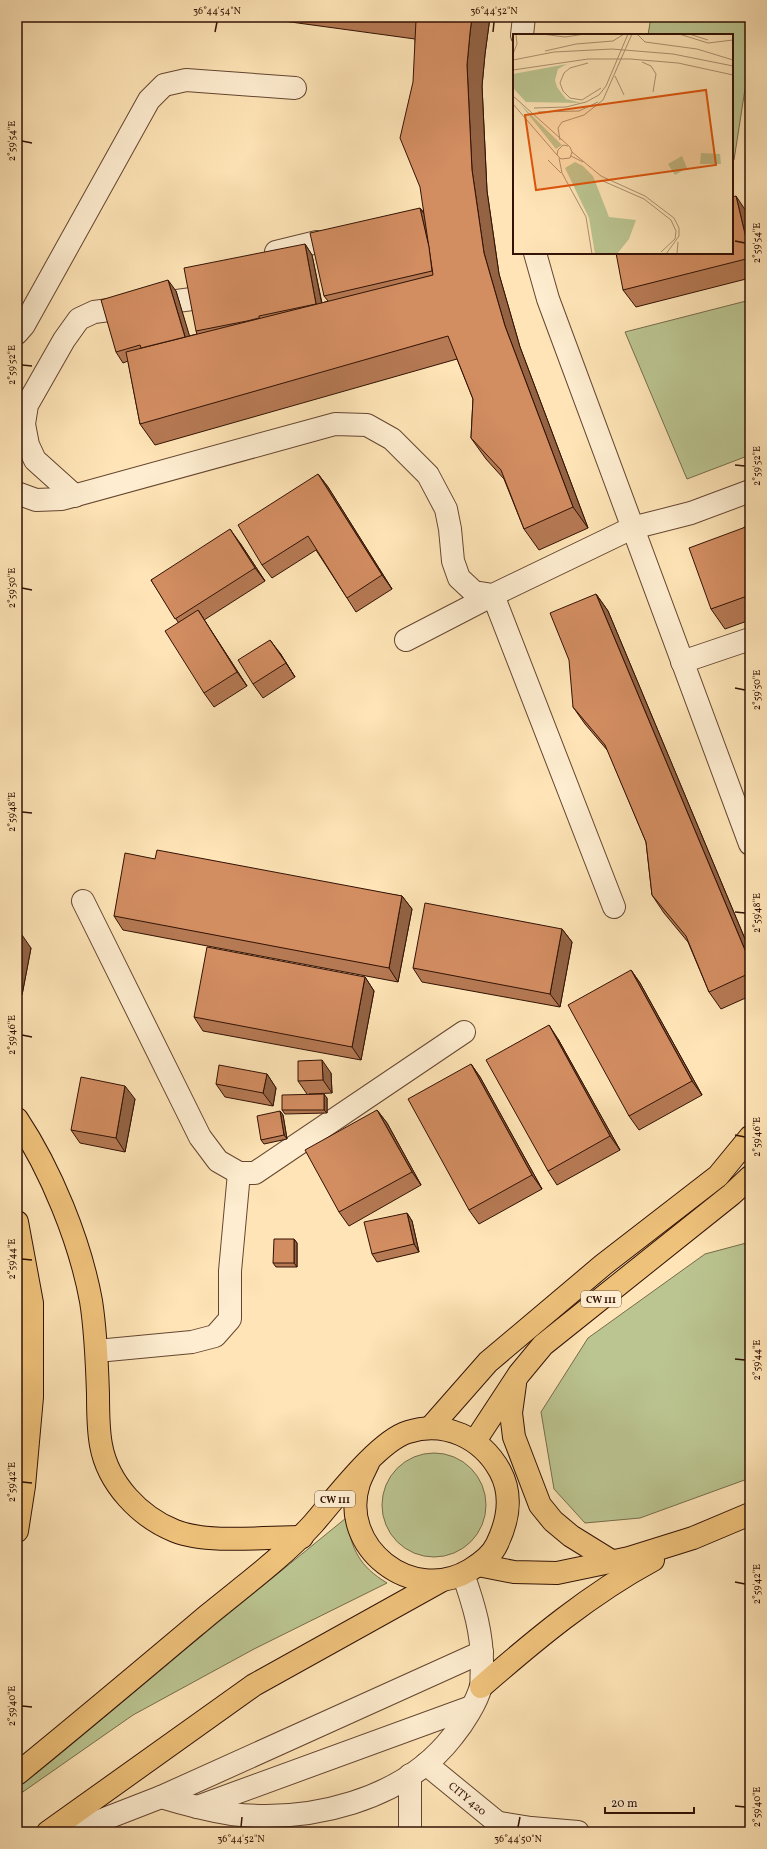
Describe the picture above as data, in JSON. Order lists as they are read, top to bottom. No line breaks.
{"streets":{"main road":["CW 111"],"street":["CITY 420"]},"scale_bar":"20 m","coordinates":["36°44'54\"N","36°44'52\"N","2°59'54\"E","2°59'52\"E","2°59'50\"E","2°59'48\"E","2°59'46\"E","2°59'44\"E","2°59'42\"E","2°59'40\"E","36°44'50\"N"]}
